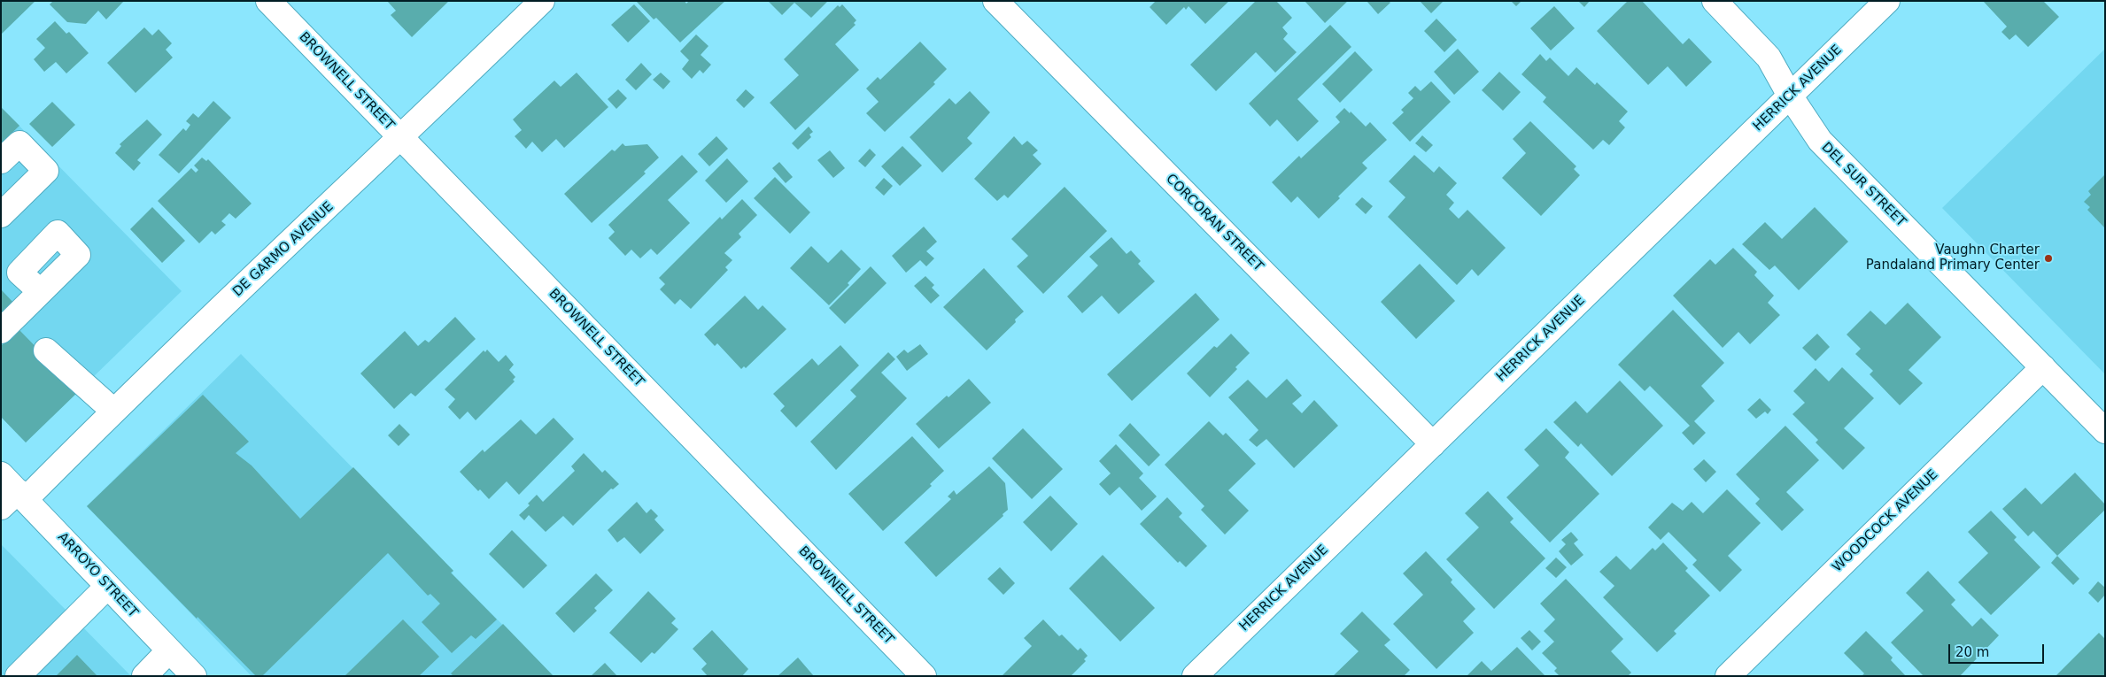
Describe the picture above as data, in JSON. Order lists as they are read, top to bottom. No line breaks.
{"streets":{"street":["BROWNELL STREET","HERRICK AVENUE","DEL SUR STREET","CORCORAN STREET","DE GARMO AVENUE","WOODCOCK AVENUE","ARROYO STREET"]},"crossings":[["BROWNELL STREET","DE GARMO AVENUE"],["HERRICK AVENUE","DEL SUR STREET"],["HERRICK AVENUE","CORCORAN STREET"],["DEL SUR STREET","WOODCOCK AVENUE"],["DE GARMO AVENUE","ARROYO STREET"]],"places":["Vaughn Charter Pandaland Primary Center"],"scale_bar":"20 m"}
